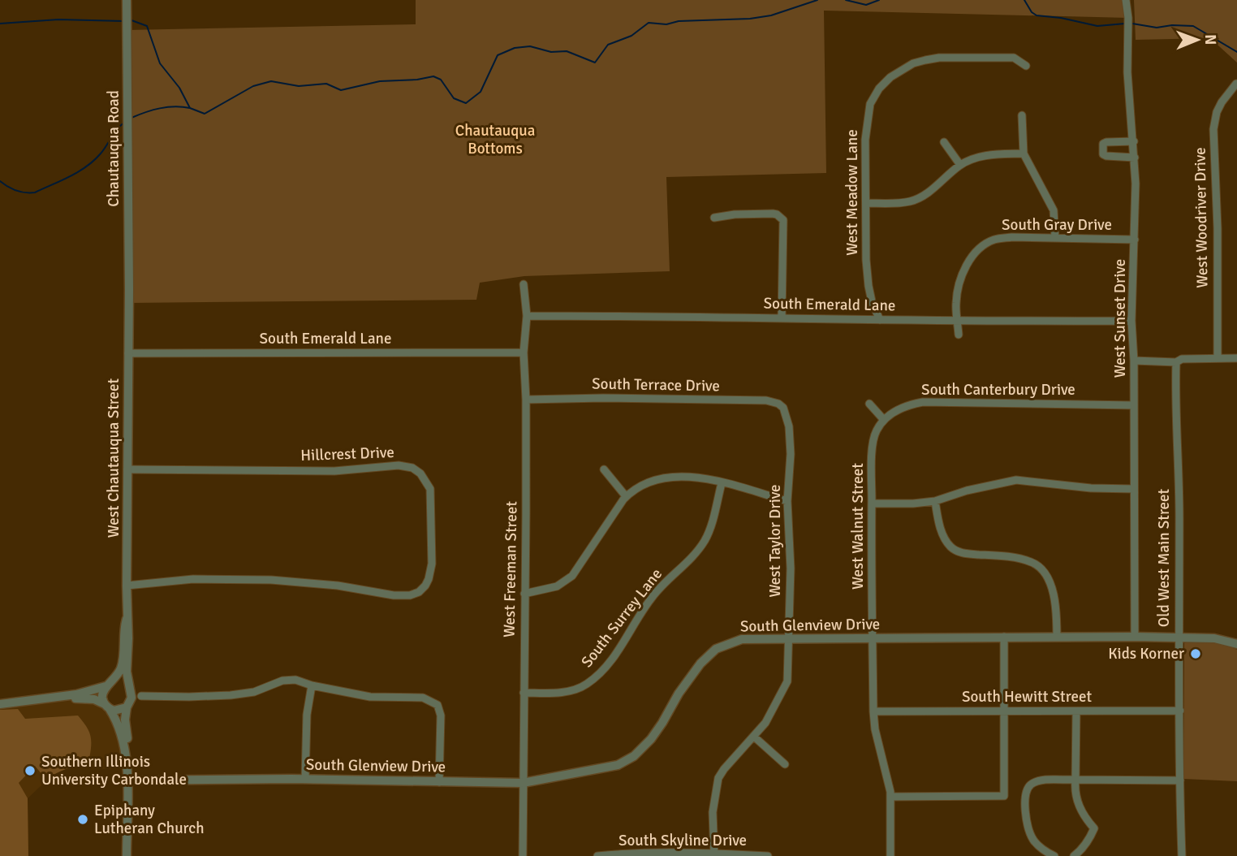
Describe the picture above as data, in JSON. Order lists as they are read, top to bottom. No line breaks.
{"streets":{"street":["Chautauqua Road","West Meadow Lane","West Woodriver Drive","South Gray Drive","South Emerald Lane","West Sunset Drive","South Terrace Drive","South Canterbury Drive","Hillcrest Drive","West Chautauqua Street","West Walnut Street","West Taylor Drive","Old West Main Street","West Freeman Street","South Surrey Lane","South Glenview Drive","South Hewitt Street","South Skyline Drive"]},"crossings":[["Chautauqua Road","West Chautauqua Street"],["West Meadow Lane","South Emerald Lane"],["South Gray Drive","South Emerald Lane"],["South Gray Drive","West Sunset Drive"],["South Emerald Lane","West Sunset Drive"],["South Emerald Lane","West Chautauqua Street"],["South Emerald Lane","West Freeman Street"],["West Sunset Drive","South Canterbury Drive"],["West Sunset Drive","South Glenview Drive"],["South Terrace Drive","West Taylor Drive"],["South Terrace Drive","West Freeman Street"],["South Canterbury Drive","West Walnut Street"],["Hillcrest Drive","West Chautauqua Street"],["West Chautauqua Street","South Glenview Drive"],["West Walnut Street","South Glenview Drive"],["West Walnut Street","South Hewitt Street"],["West Taylor Drive","South Glenview Drive"],["West Taylor Drive","South Skyline Drive"],["Old West Main Street","South Glenview Drive"],["Old West Main Street","South Hewitt Street"],["West Freeman Street","South Surrey Lane"],["West Freeman Street","South Glenview Drive"]],"parks":["Chautauqua Bottoms"],"places":["Kids Korner","Southern Illinois University Carbondale","Epiphany Lutheran Church"],"north":"right"}
